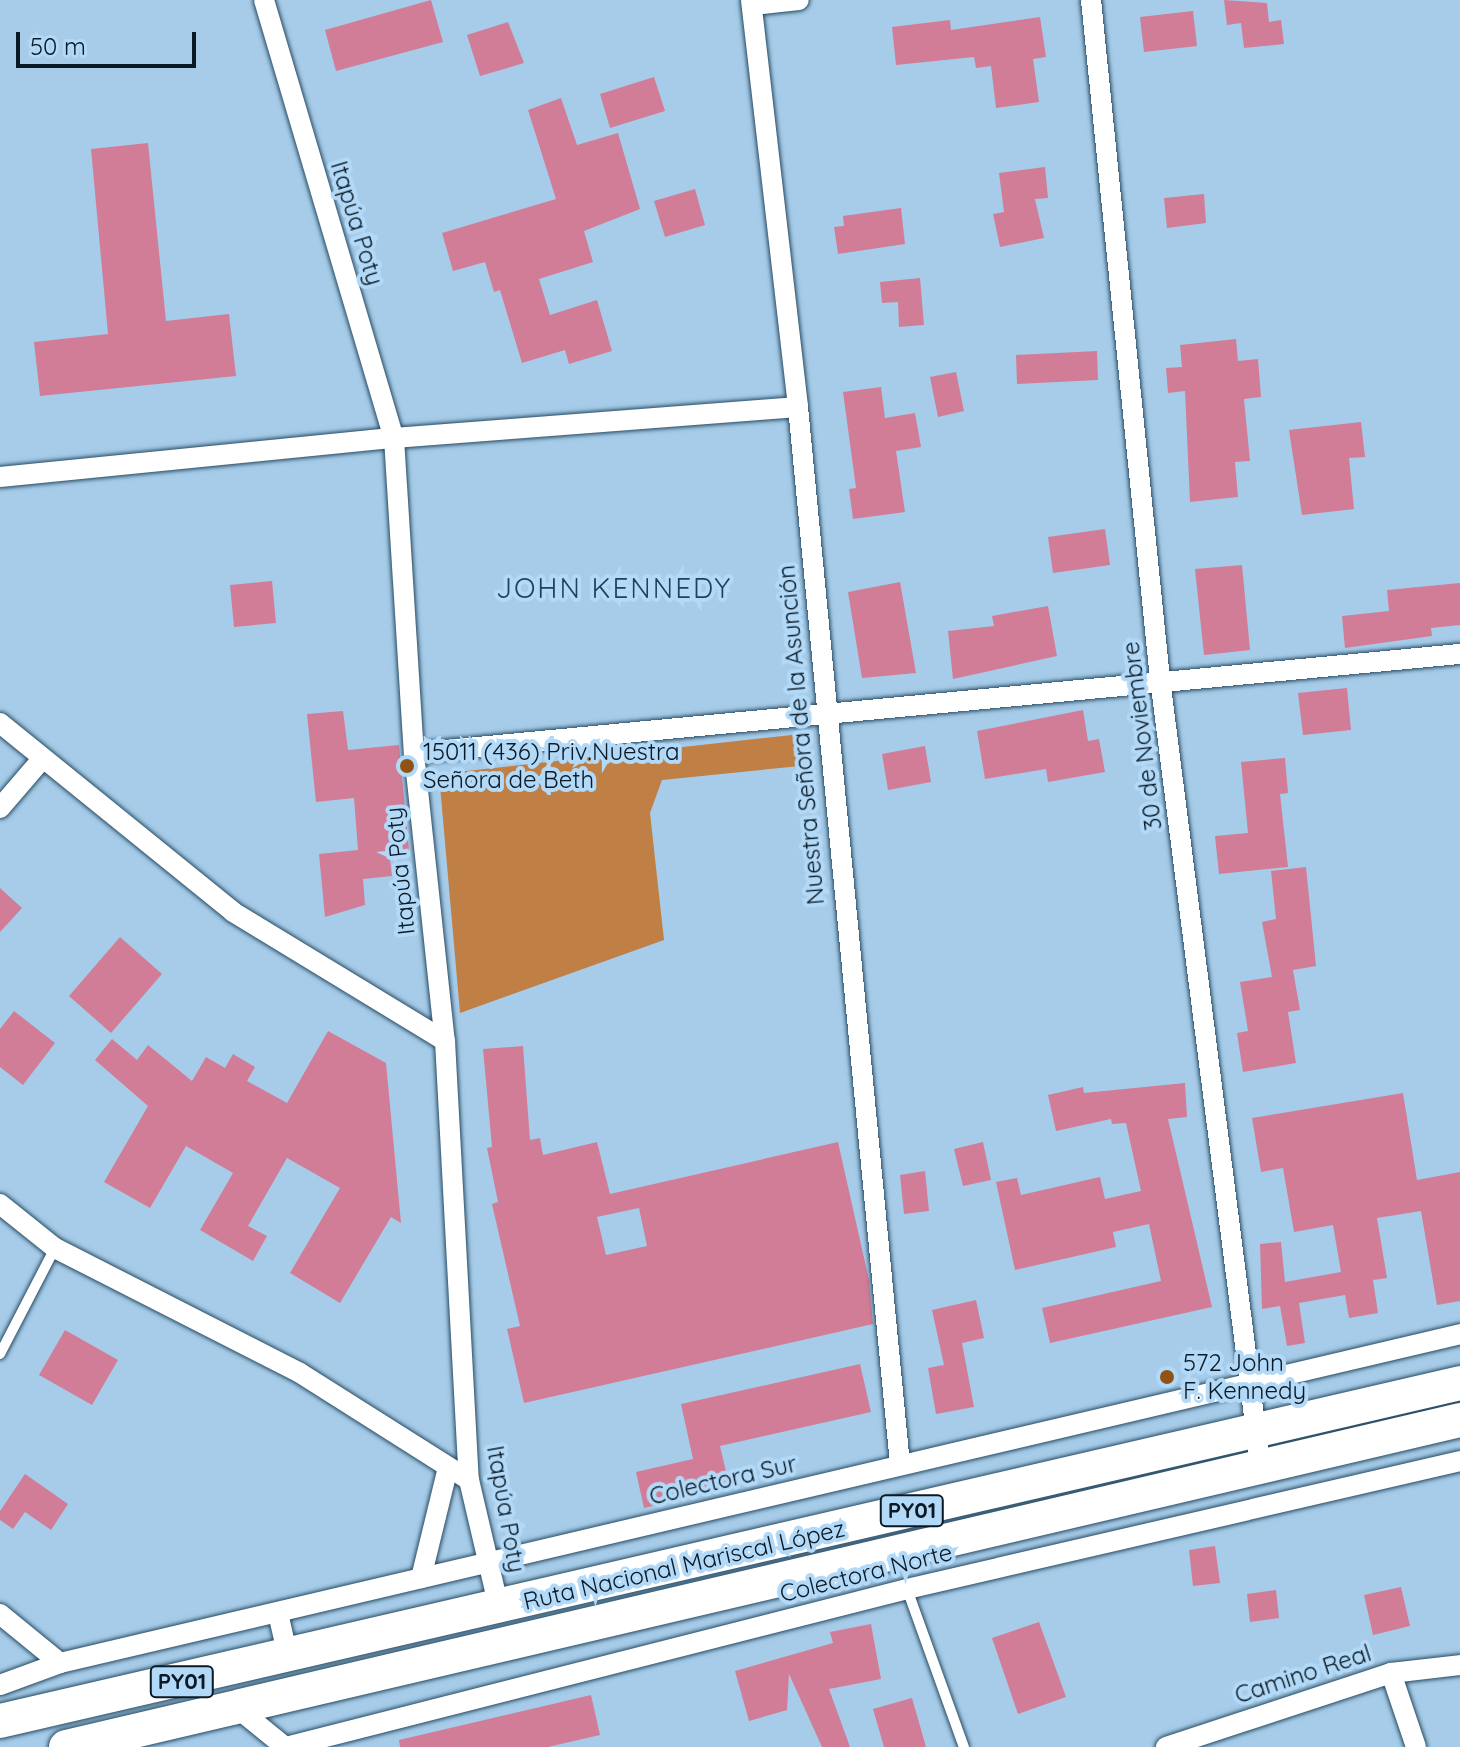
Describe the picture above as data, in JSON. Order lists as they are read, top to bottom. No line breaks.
{"streets":{"highway":["PY01","Ruta Nacional Mariscal López"],"street":["Itapúa Poty","Nuestra Señora de la Asunción","30 de Noviembre","Colectora Sur","Colectora Norte","Camino Real"]},"crossings":[["Itapúa Poty","Colectora Sur"],["Itapúa Poty","Ruta Nacional Mariscal López"],["Nuestra Señora de la Asunción","Colectora Sur"],["30 de Noviembre","Colectora Sur"],["30 de Noviembre","Ruta Nacional Mariscal López"]],"districts":["JOHN KENNEDY"],"places":["15011 (436) Priv.Nuestra Señora de Beth","572 John F. Kennedy"],"scale_bar":"50 m"}
